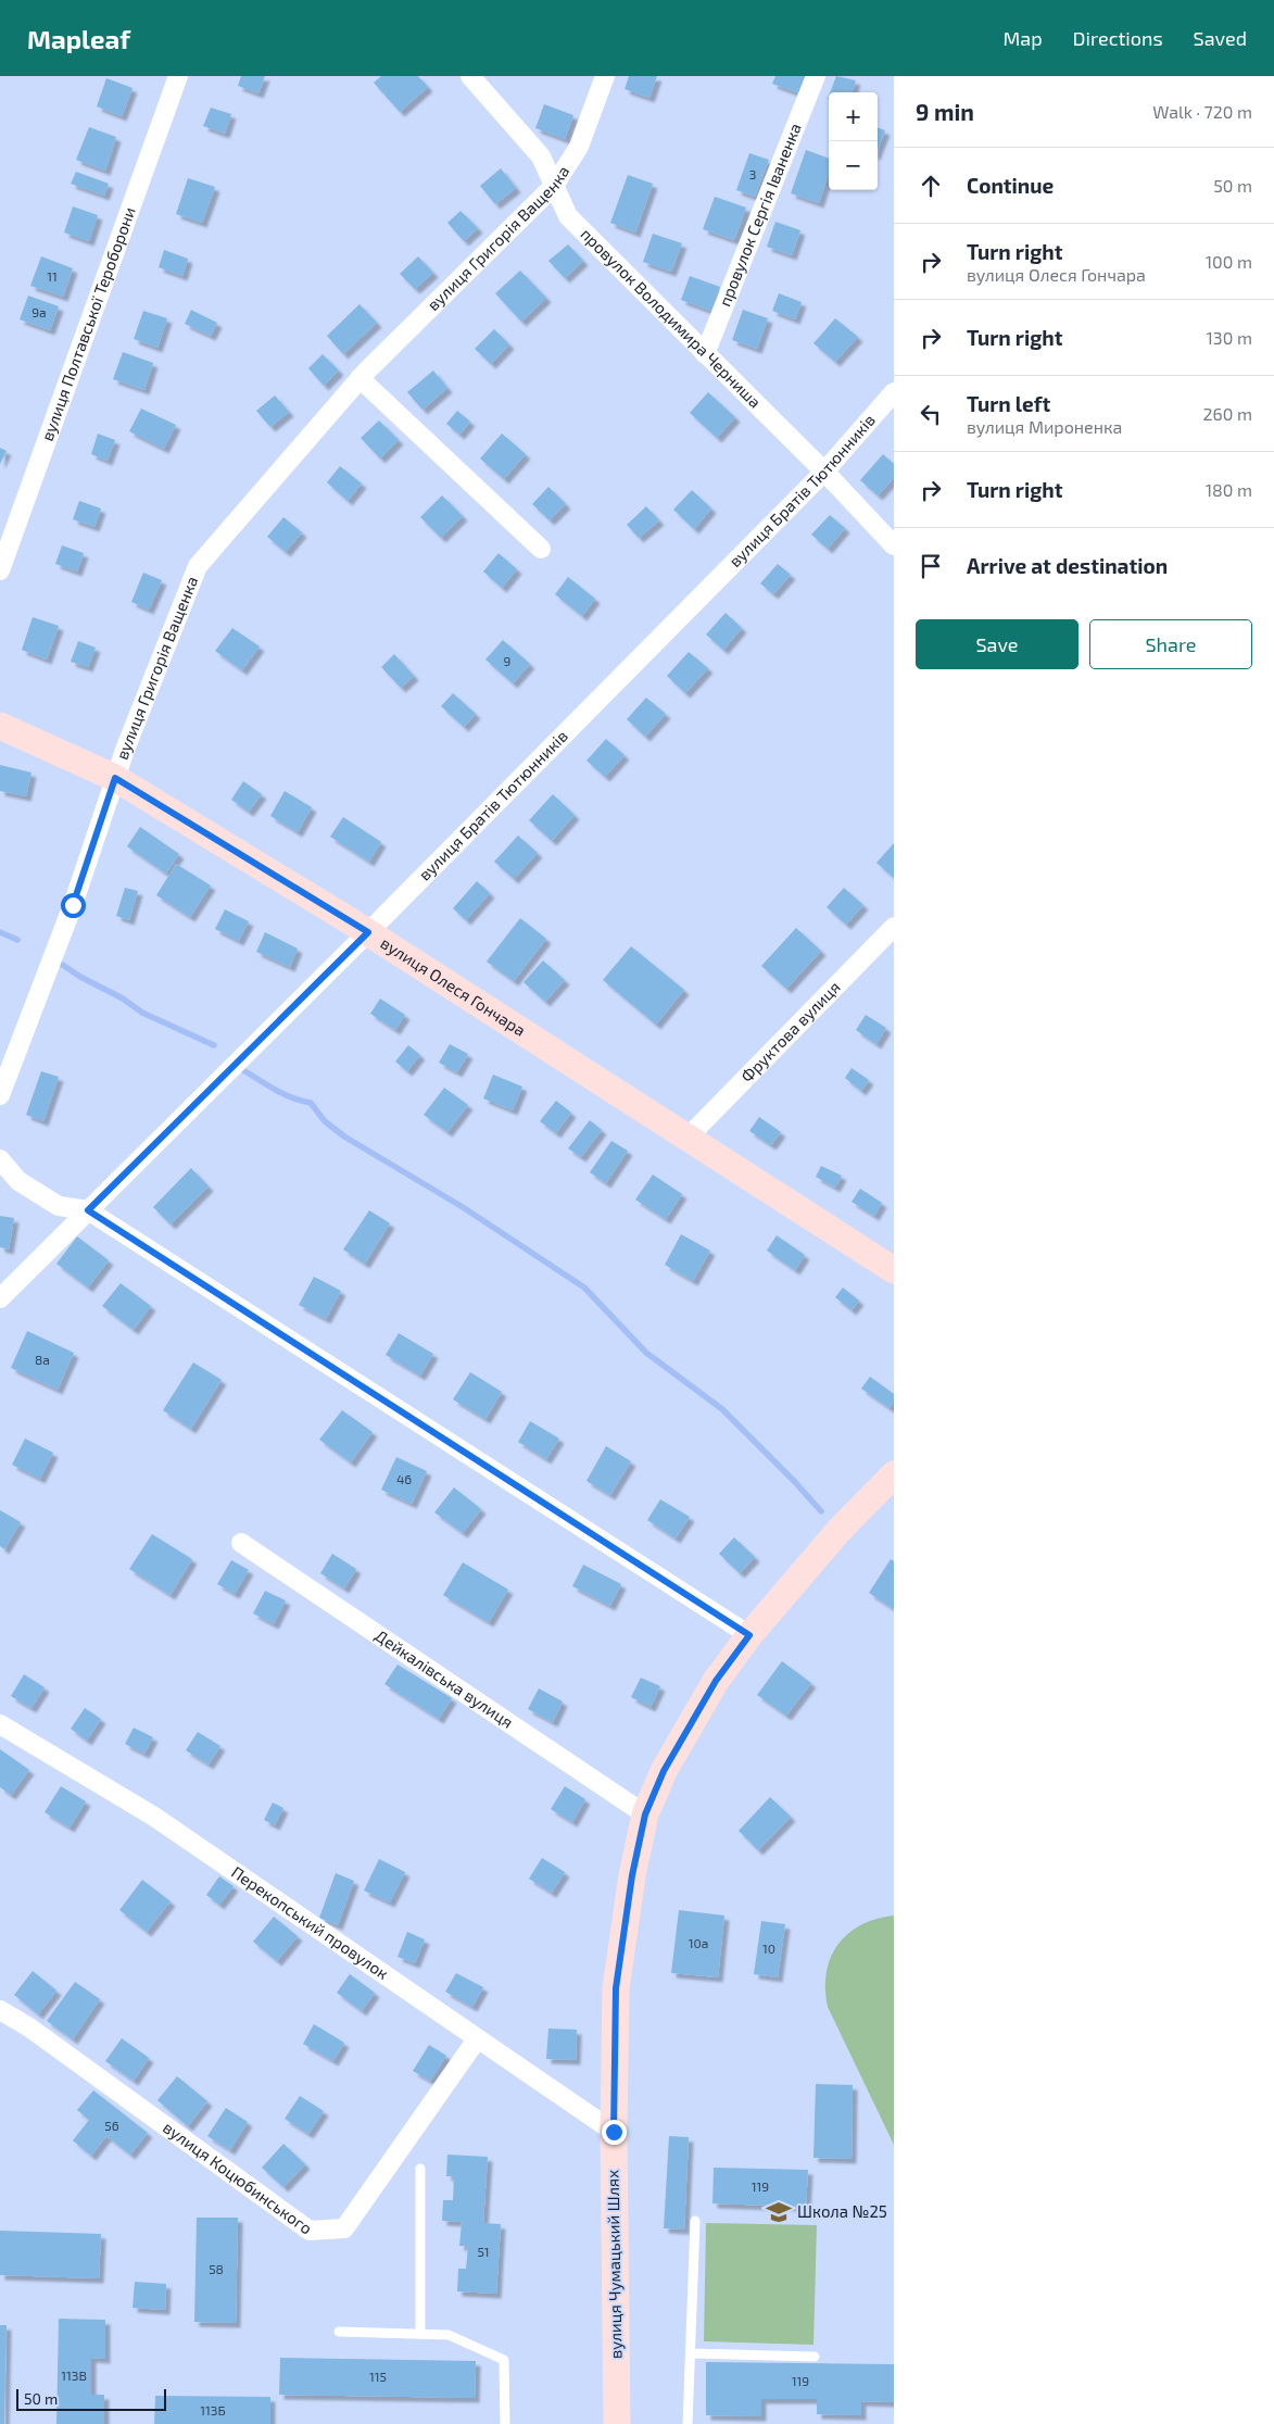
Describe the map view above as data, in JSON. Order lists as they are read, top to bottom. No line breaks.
{"streets":{"main road":["вулиця Олеся Гончара","вулиця Чумацький Шлях"],"street":["провулок Сергія Іваненка","вулиця Григорія Ващенка","провулок Володимира Черниша","вулиця Полтавської Тероборони","вулиця Братів Тютюнників","Фруктова вулиця","Дейкалівська вулиця","Перекопський провулок","вулиця Коцюбинського"]},"crossings":[["провулок Сергія Іваненка","провулок Володимира Черниша"],["вулиця Григорія Ващенка","провулок Володимира Черниша"],["вулиця Григорія Ващенка","вулиця Олеся Гончара"],["провулок Володимира Черниша","вулиця Братів Тютюнників"],["вулиця Братів Тютюнників","вулиця Олеся Гончара"],["вулиця Олеся Гончара","Фруктова вулиця"],["Дейкалівська вулиця","вулиця Чумацький Шлях"],["Перекопський провулок","вулиця Коцюбинського"],["Перекопський провулок","вулиця Чумацький Шлях"]],"places":{"school or university":["Школа №25"]},"house_numbers":["3","11","9а","9","8а","46","10а","10","56","119","51","58","113В","115","119","113Б"],"scale_bar":"50 m","page":{"header":"Mapleaf","nav":["Map","Directions","Saved"],"heading":["9 min","Walk · 720 m"],"map_buttons":["+","−"],"list":[["Continue","50 m"],["Turn right","вулиця Олеся Гончара","100 m"],["Turn right","130 m"],["Turn left","вулиця Мироненка","260 m"],["Turn right","180 m"],"Arrive at destination"],"buttons":["Save","Share"],"scale":"50 m"}}
